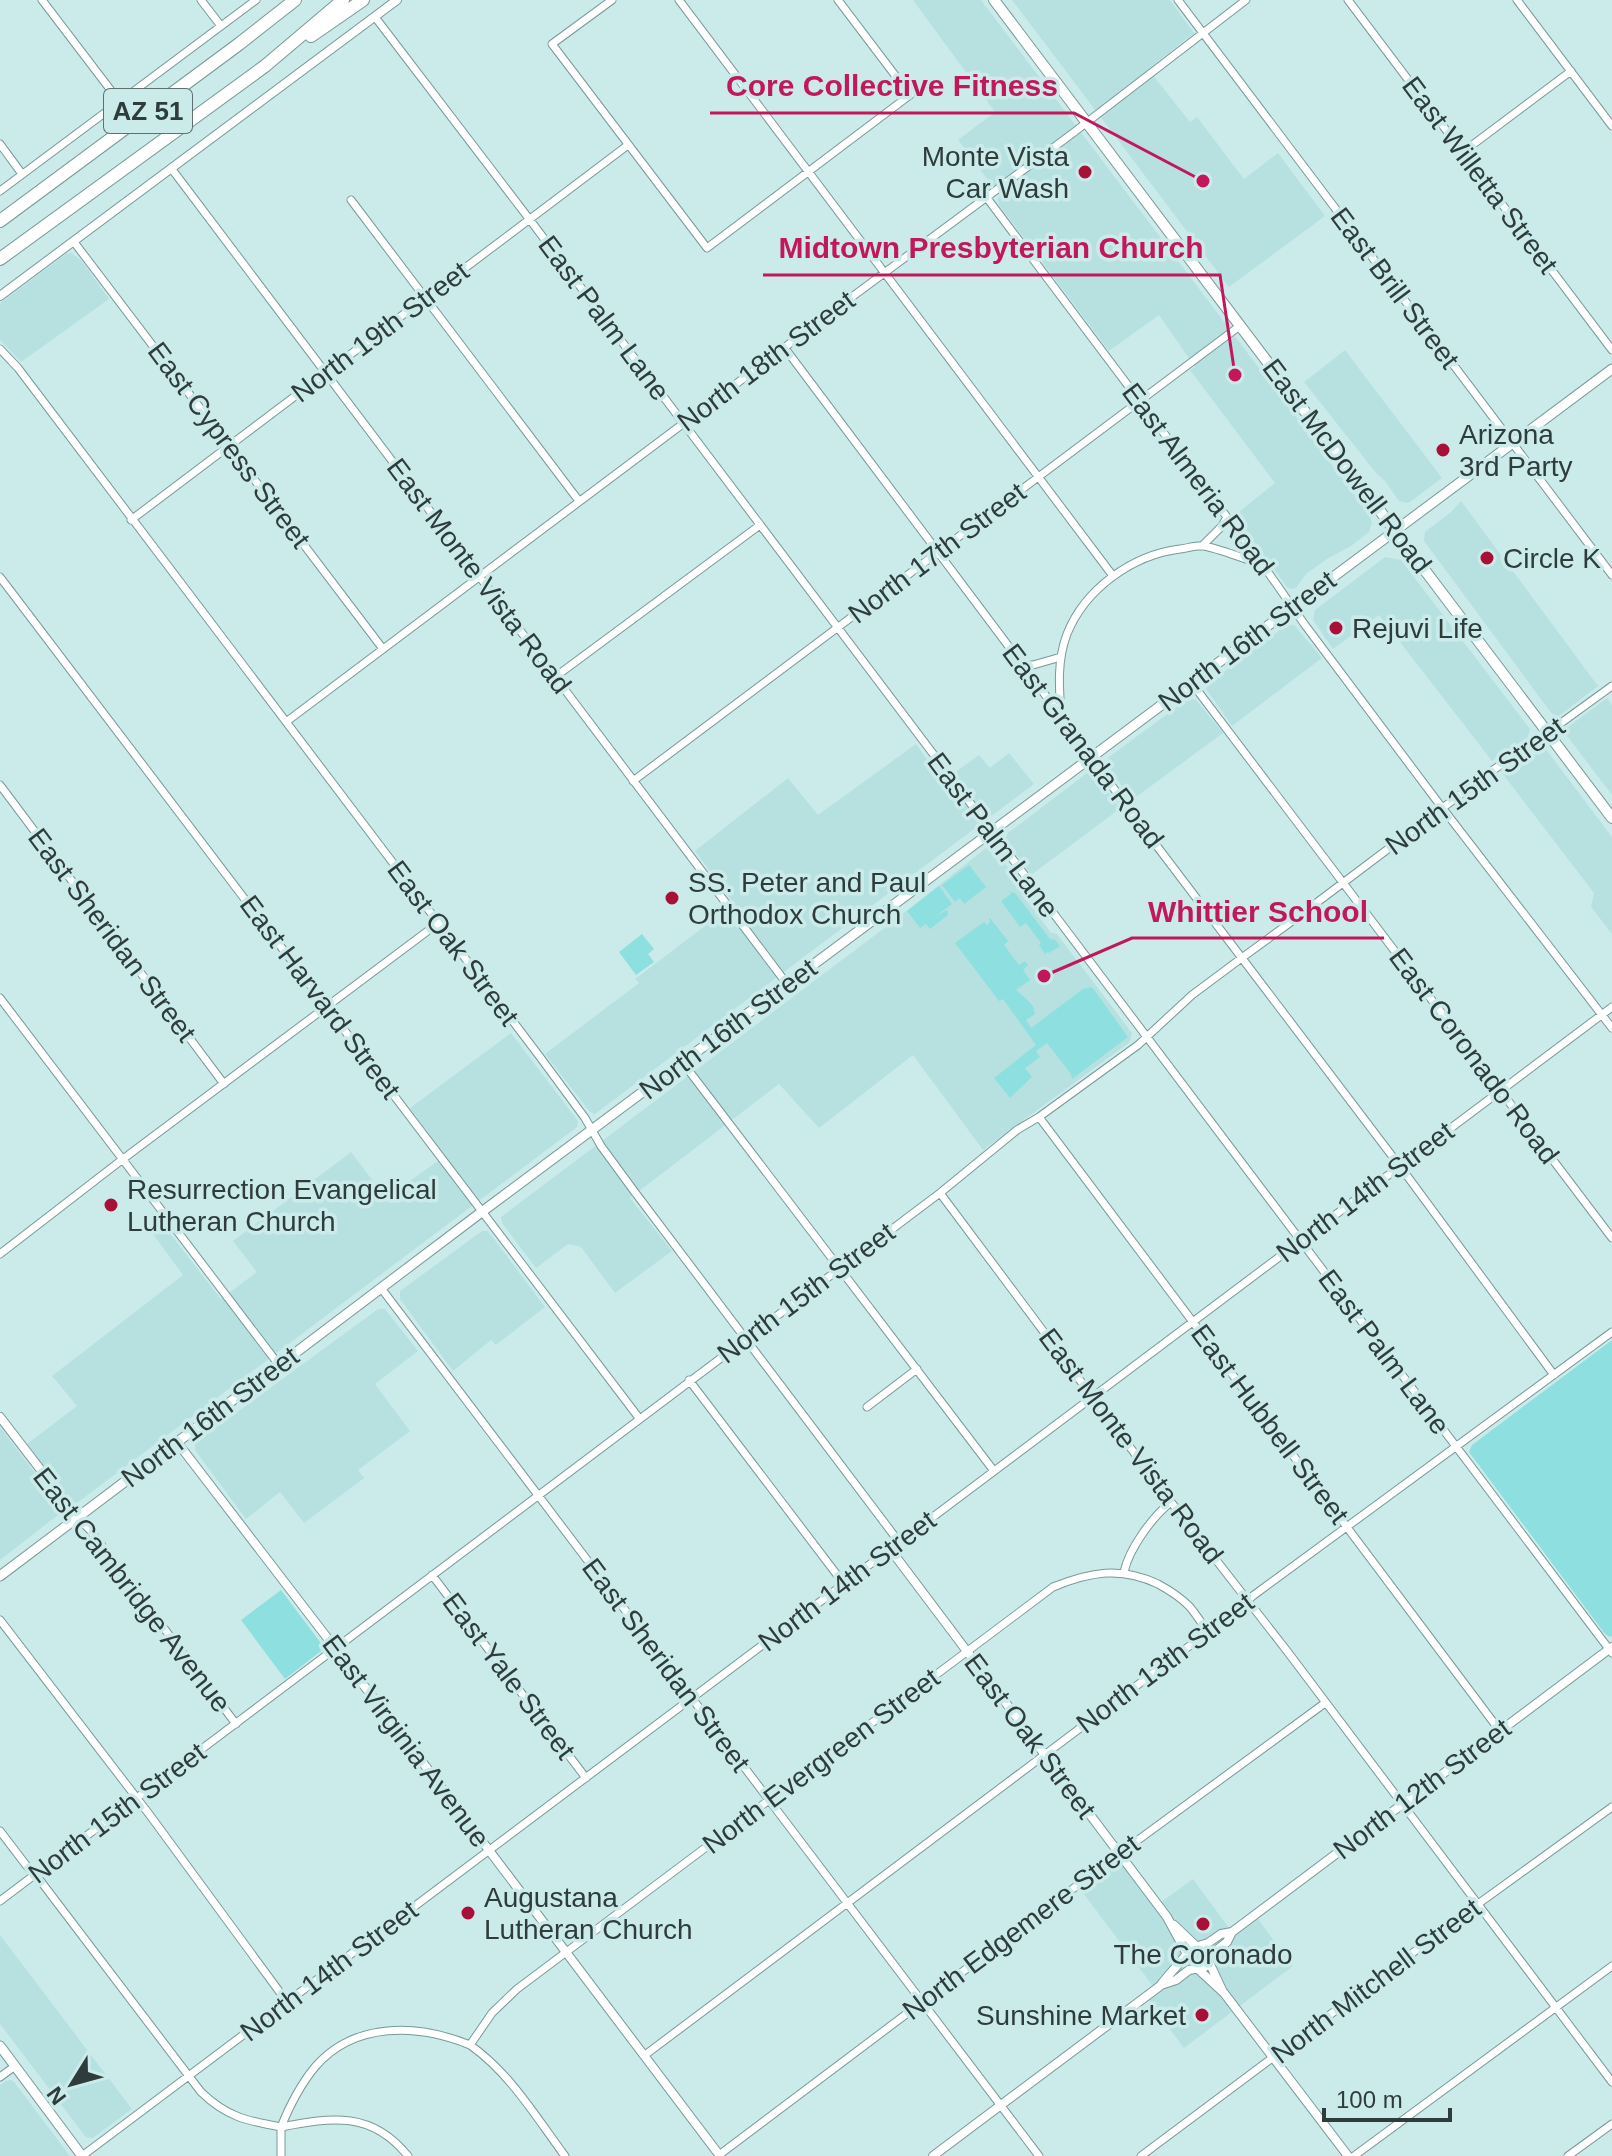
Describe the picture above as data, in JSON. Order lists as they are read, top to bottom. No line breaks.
{"streets":{"highway":["AZ 51"],"main road":["East McDowell Road","North 16th Street"],"street":["East Willetta Street","East Brill Street","East Palm Lane","North 19th Street","North 18th Street","East Cypress Street","East Almeria Road","North 17th Street","East Monte Vista Road","East Granada Road","North 15th Street","East Sheridan Street","East Oak Street","East Harvard Street","East Coronado Road","North 14th Street","East Hubbell Street","East Cambridge Avenue","North 13th Street","East Yale Street","East Virginia Avenue","North Evergreen Street","North 12th Street","North Edgemere Street","North Mitchell Street"]},"crossings":[["East Brill Street","North 18th Street"],["East Brill Street","North 16th Street"],["East Palm Lane","North 19th Street"],["East Palm Lane","North 18th Street"],["East Palm Lane","North 17th Street"],["East Palm Lane","North 16th Street"],["East Palm Lane","North 15th Street"],["East Palm Lane","North 14th Street"],["East Palm Lane","North 13th Street"],["East Palm Lane","North 12th Street"],["North 19th Street","East Cypress Street"],["North 19th Street","East Monte Vista Road"],["North 19th Street","East Oak Street"],["North 18th Street","East Cypress Street"],["North 18th Street","East McDowell Road"],["North 18th Street","East Almeria Road"],["North 18th Street","East Monte Vista Road"],["North 18th Street","East Granada Road"],["North 18th Street","East Oak Street"],["East McDowell Road","North 17th Street"],["East McDowell Road","North 16th Street"],["East McDowell Road","North 15th Street"],["East Almeria Road","North 17th Street"],["East Almeria Road","North 16th Street"],["East Almeria Road","North 15th Street"],["East Almeria Road","North 14th Street"],["North 17th Street","East Monte Vista Road"],["North 17th Street","East Granada Road"],["East Monte Vista Road","North 16th Street"],["East Monte Vista Road","North 15th Street"],["East Monte Vista Road","North 14th Street"],["East Monte Vista Road","North 13th Street"],["East Monte Vista Road","North 12th Street"],["East Monte Vista Road","North Edgemere Street"],["East Monte Vista Road","North Mitchell Street"],["North 16th Street","East Granada Road"],["North 16th Street","East Sheridan Street"],["North 16th Street","East Oak Street"],["North 16th Street","East Harvard Street"],["North 16th Street","East Coronado Road"],["North 16th Street","East Cambridge Avenue"],["North 16th Street","East Virginia Avenue"],["East Granada Road","North 15th Street"],["East Granada Road","North 14th Street"],["East Granada Road","North 13th Street"],["North 15th Street","East Sheridan Street"],["North 15th Street","East Oak Street"],["North 15th Street","East Harvard Street"],["North 15th Street","East Coronado Road"],["North 15th Street","East Hubbell Street"],["North 15th Street","East Cambridge Avenue"],["North 15th Street","East Yale Street"],["North 15th Street","East Virginia Avenue"],["East Sheridan Street","North 14th Street"],["East Sheridan Street","North 13th Street"],["East Sheridan Street","North Evergreen Street"],["East Sheridan Street","North 12th Street"],["East Sheridan Street","North Edgemere Street"],["East Oak Street","North 14th Street"],["East Oak Street","North 13th Street"],["East Oak Street","North Evergreen Street"],["East Oak Street","North 12th Street"],["East Oak Street","North Edgemere Street"],["East Coronado Road","North 14th Street"],["North 14th Street","East Hubbell Street"],["North 14th Street","East Yale Street"],["North 14th Street","East Virginia Avenue"],["East Hubbell Street","North 13th Street"],["East Hubbell Street","North 12th Street"],["North 13th Street","East Virginia Avenue"],["East Virginia Avenue","North Evergreen Street"],["East Virginia Avenue","North Edgemere Street"]],"places":["Monte Vista Car Wash","Core Collective Fitness","Midtown Presbyterian Church","Arizona 3rd Party","Circle K","Rejuvi Life","SS. Peter and Paul Orthodox Church","Whittier School","Resurrection Evangelical Lutheran Church","Augustana Lutheran Church","The Coronado","Sunshine Market"],"scale_bar":"100 m","north":"bottom left"}
